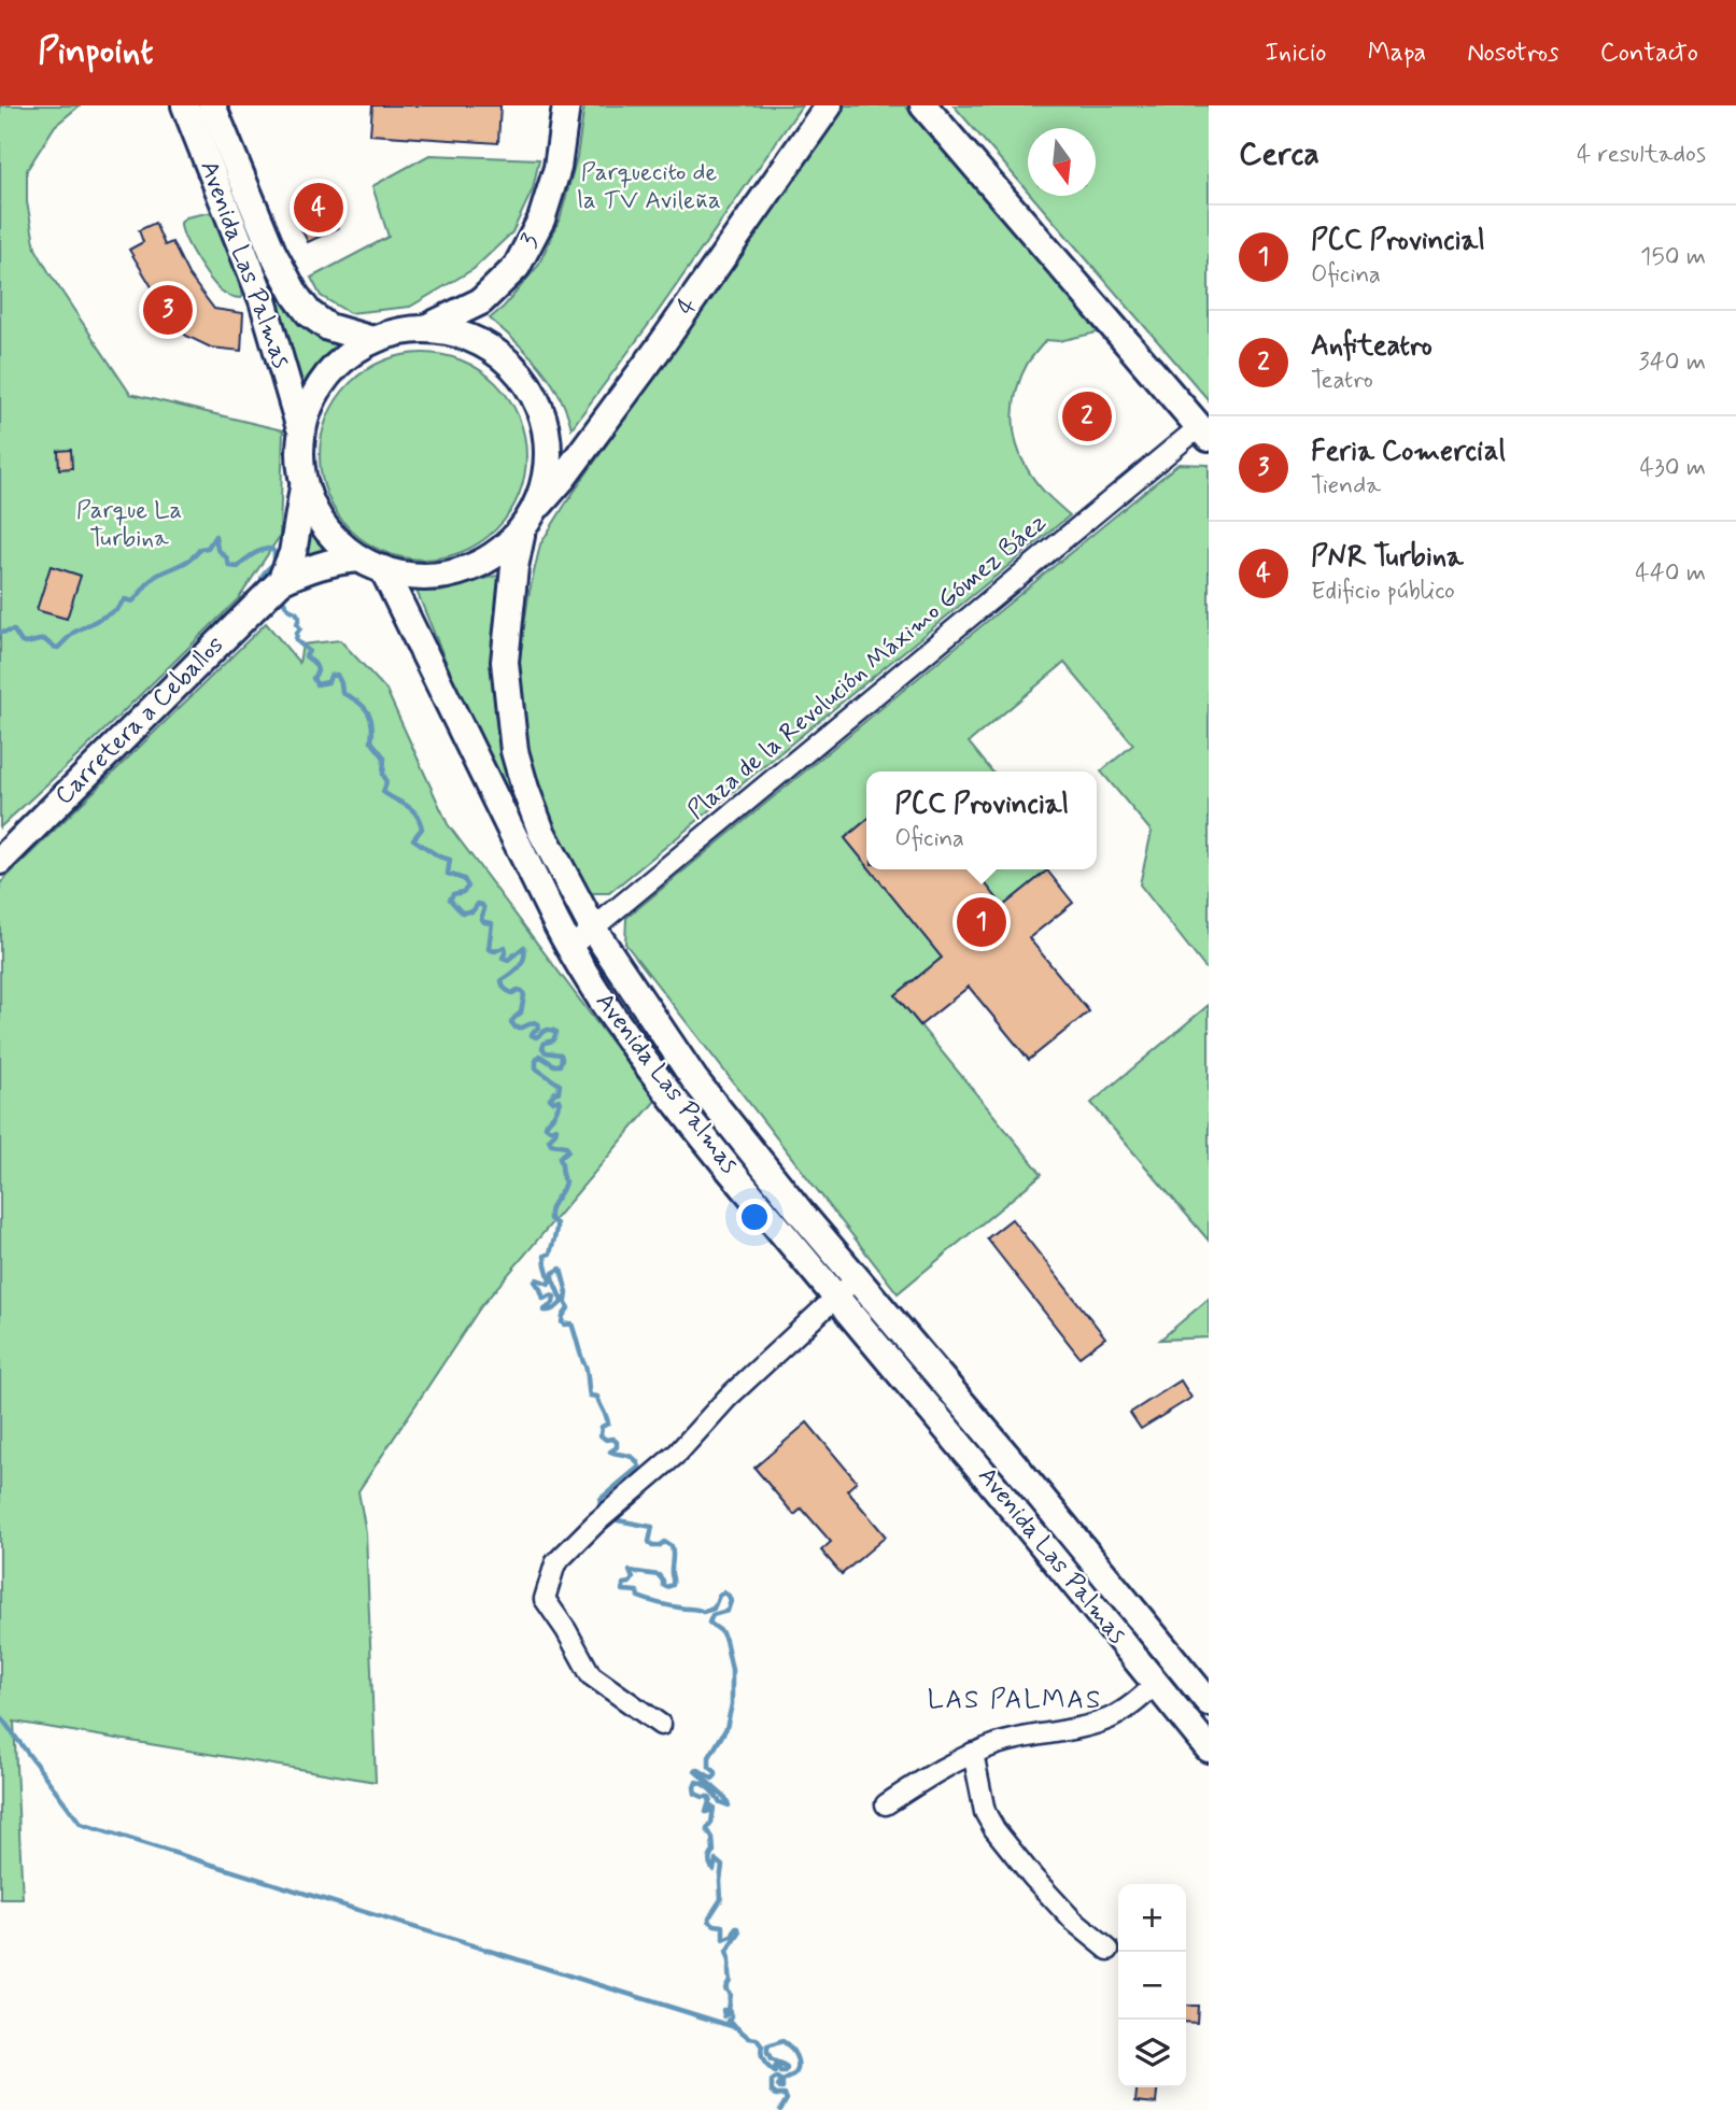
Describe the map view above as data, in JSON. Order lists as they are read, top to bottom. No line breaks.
{"streets":{"street":["3","Avenida Las Palmas","4","Plaza de la Revolución Máximo Gómez Báez","Carretera a Ceballos"]},"crossings":[["3","Avenida Las Palmas"],["3","4"],["3","Carretera a Ceballos"],["Avenida Las Palmas","4"],["Avenida Las Palmas","Plaza de la Revolución Máximo Gómez Báez"],["Avenida Las Palmas","Carretera a Ceballos"],["4","Carretera a Ceballos"]],"districts":["LAS PALMAS"],"parks":["Parquecito de la TV Avileña","Parque La Turbina"],"north":"bottom","page":{"header":"Pinpoint","nav":["Inicio","Mapa","Nosotros","Contacto"],"heading":["Cerca","4 resultados"],"pins":["4","3","2","1"],"list":[{"mark":"1","name":"PCC Provincial","note":"Oficina","value":"150 m"},{"mark":"2","name":"Anfiteatro","note":"Teatro","value":"340 m"},{"mark":"3","name":"Feria Comercial","note":"Tienda","value":"430 m"},{"mark":"4","name":"PNR Turbina","note":"Edificio público","value":"440 m"}],"popup":["PCC Provincial","Oficina"],"map_buttons":["+","−"]}}
